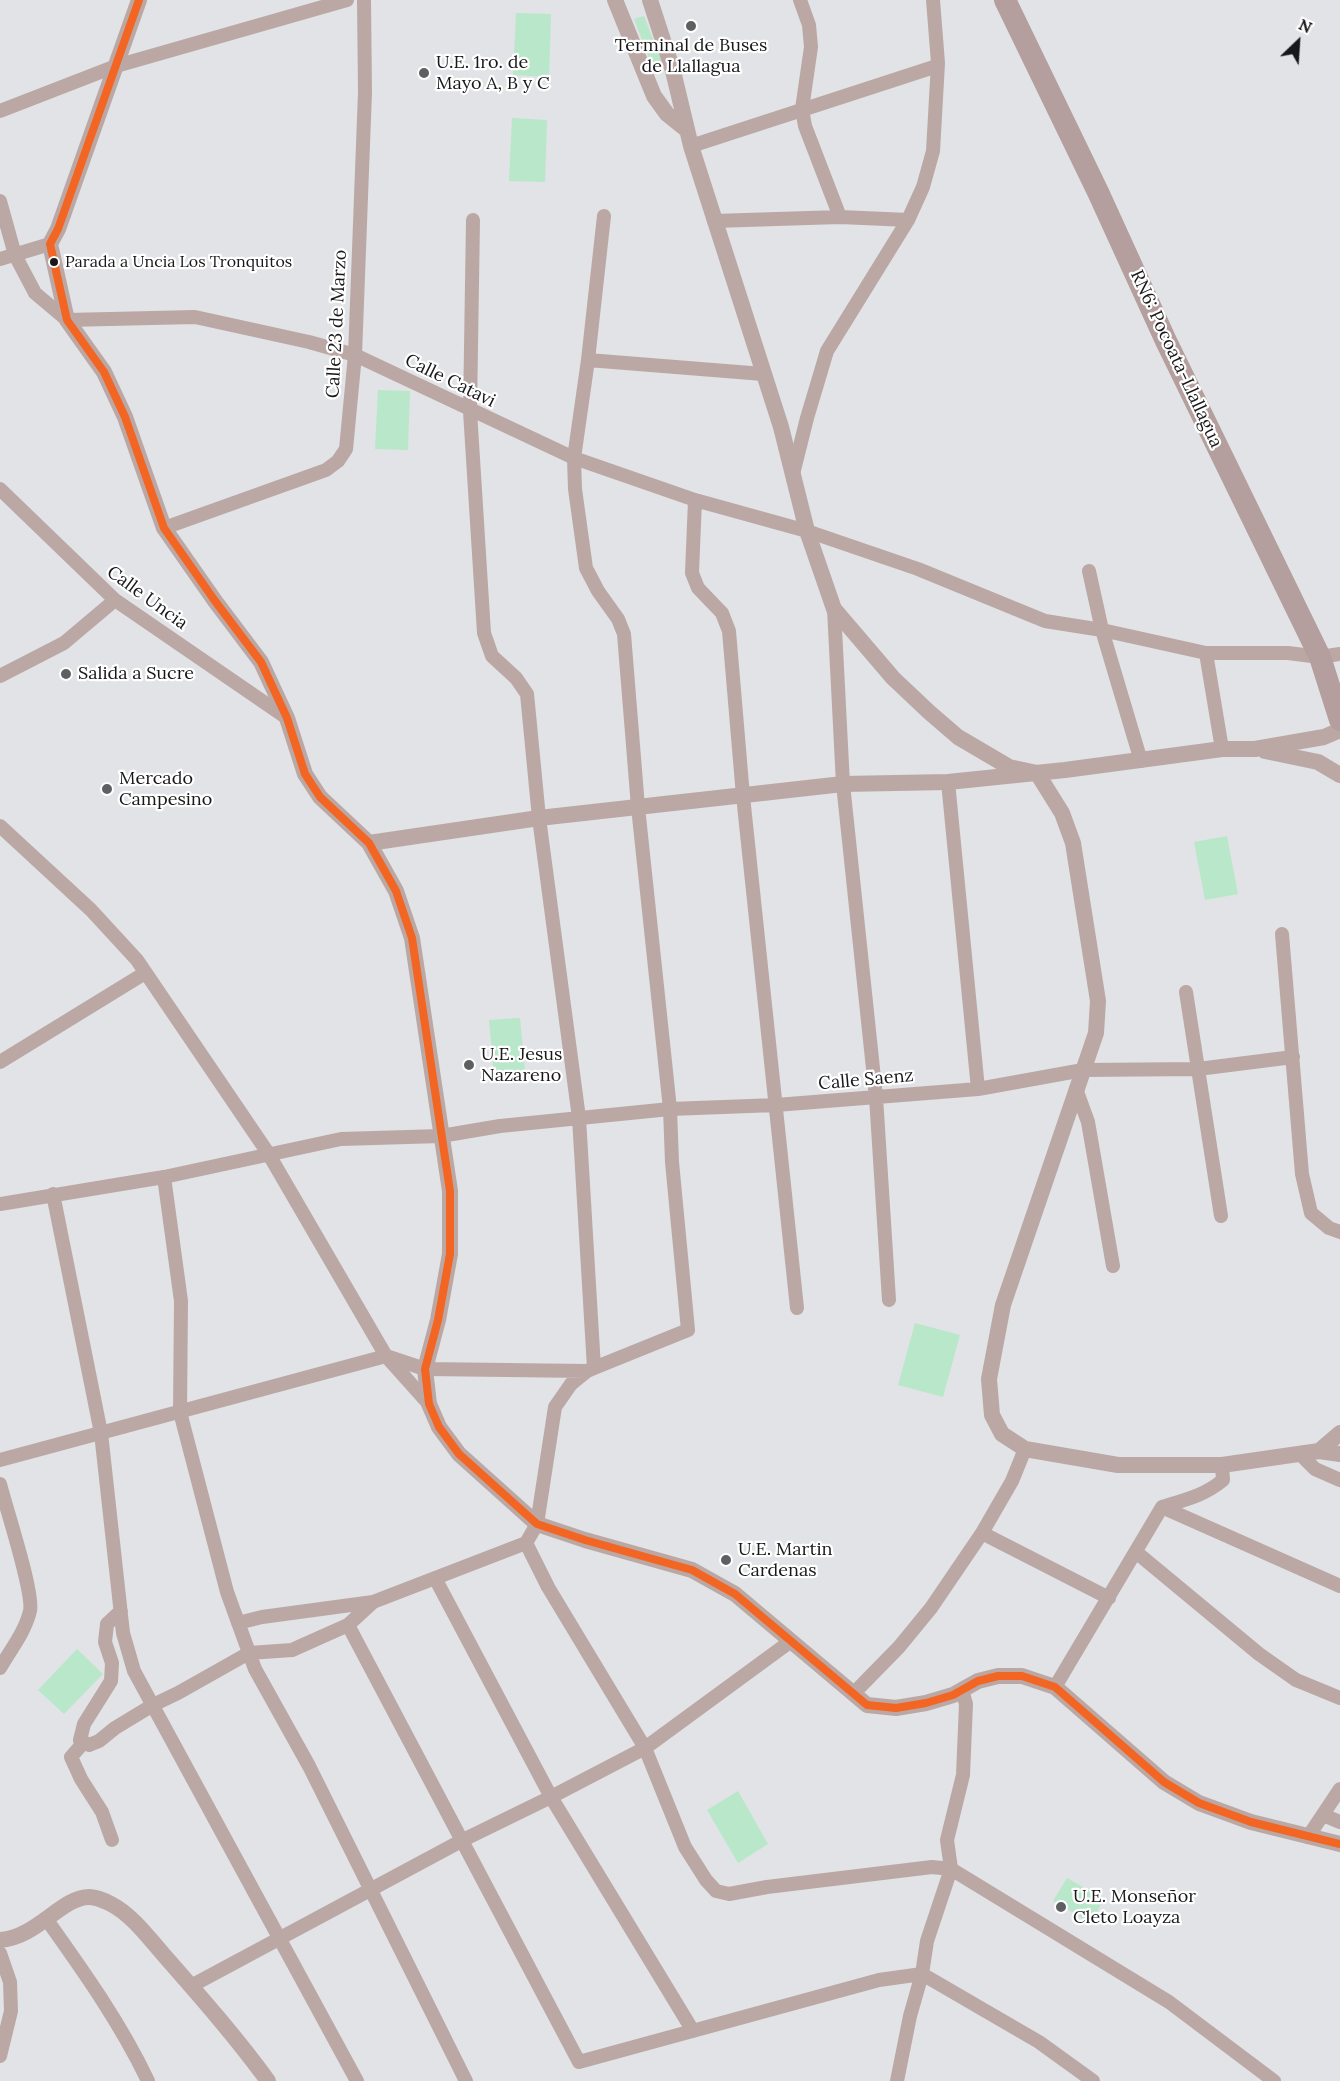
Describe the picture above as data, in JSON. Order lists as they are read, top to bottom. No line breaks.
{"streets":{"highway":["RN6: Pocoata-Llallagua"],"street":["Calle 23 de Marzo","Calle Catavi","Calle Uncia","Calle Saenz"]},"crossings":[["Calle 23 de Marzo","Calle Catavi"],["RN6: Pocoata-Llallagua","Calle Catavi"]],"places":["Terminal de Buses de Llallagua","U.E. 1ro. de Mayo A, B y C","Parada a Uncia Los Tronquitos","Salida a Sucre","Mercado Campesino","U.E. Jesus Nazareno","U.E. Martin Cardenas","U.E. Monseñor Cleto Loayza"],"north":"top right"}
